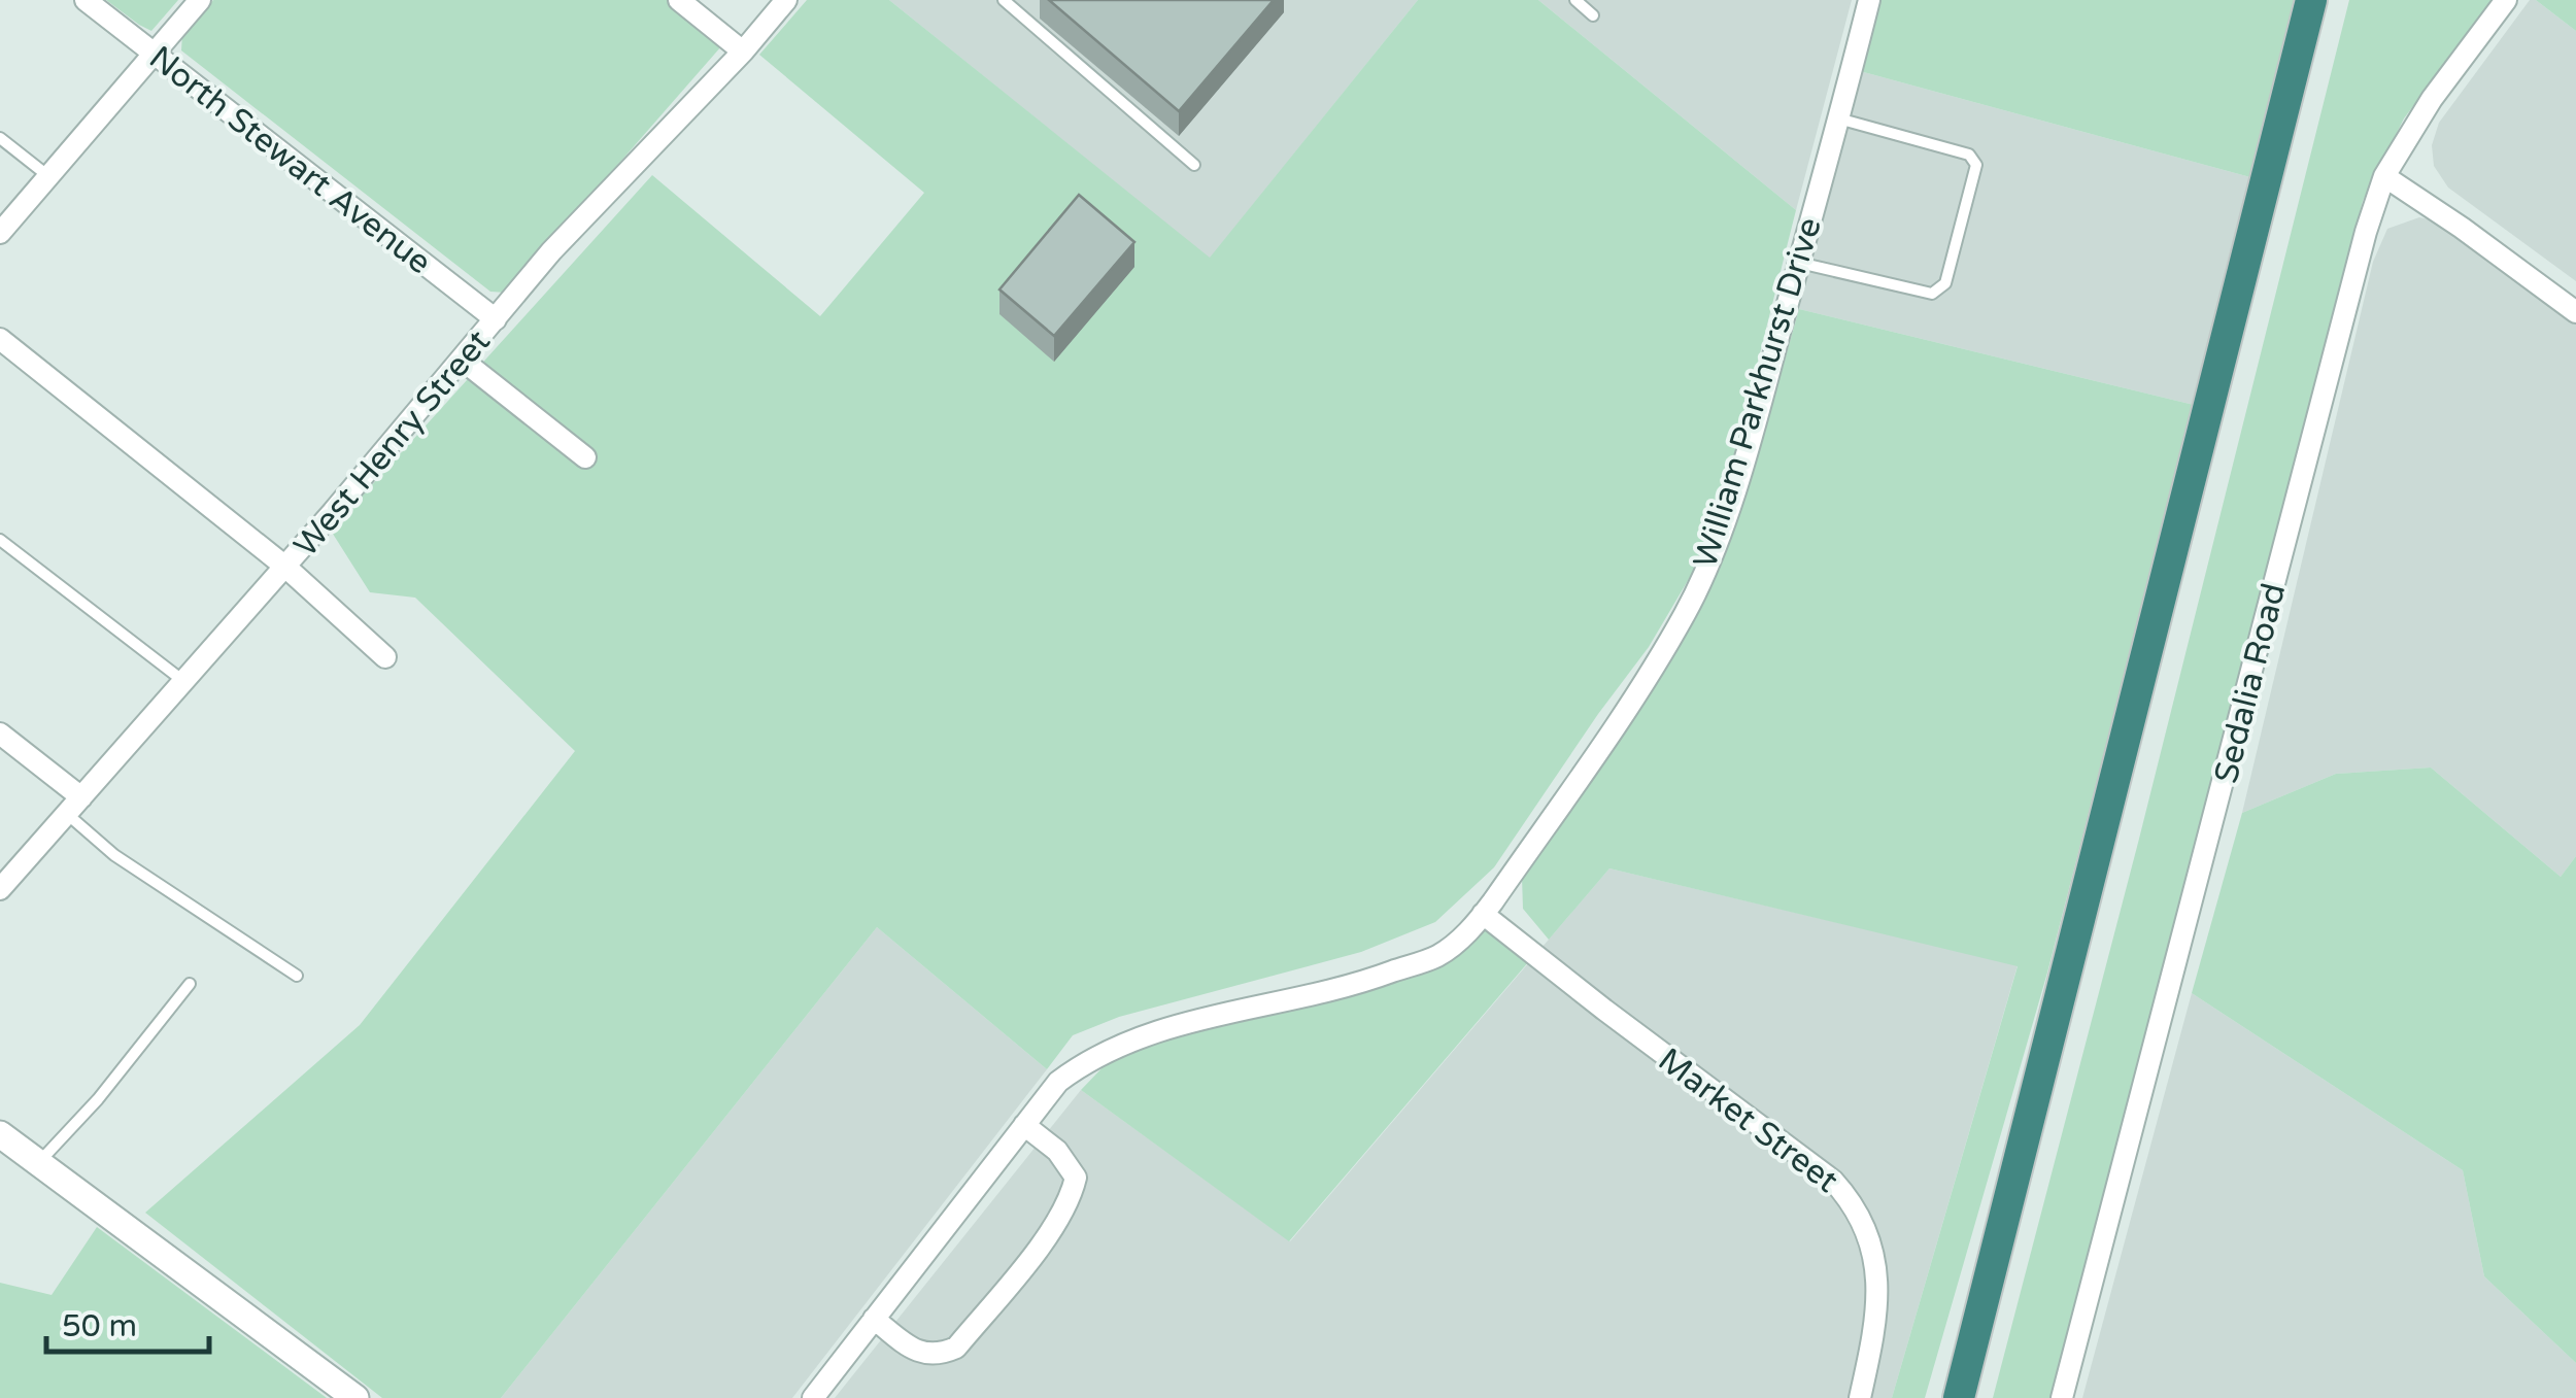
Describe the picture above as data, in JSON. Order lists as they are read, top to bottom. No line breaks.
{"streets":{"street":["North Stewart Avenue","William Parkhurst Drive","West Henry Street","Sedalia Road","Market Street"]},"crossings":[["North Stewart Avenue","West Henry Street"],["William Parkhurst Drive","Market Street"]],"scale_bar":"50 m"}
